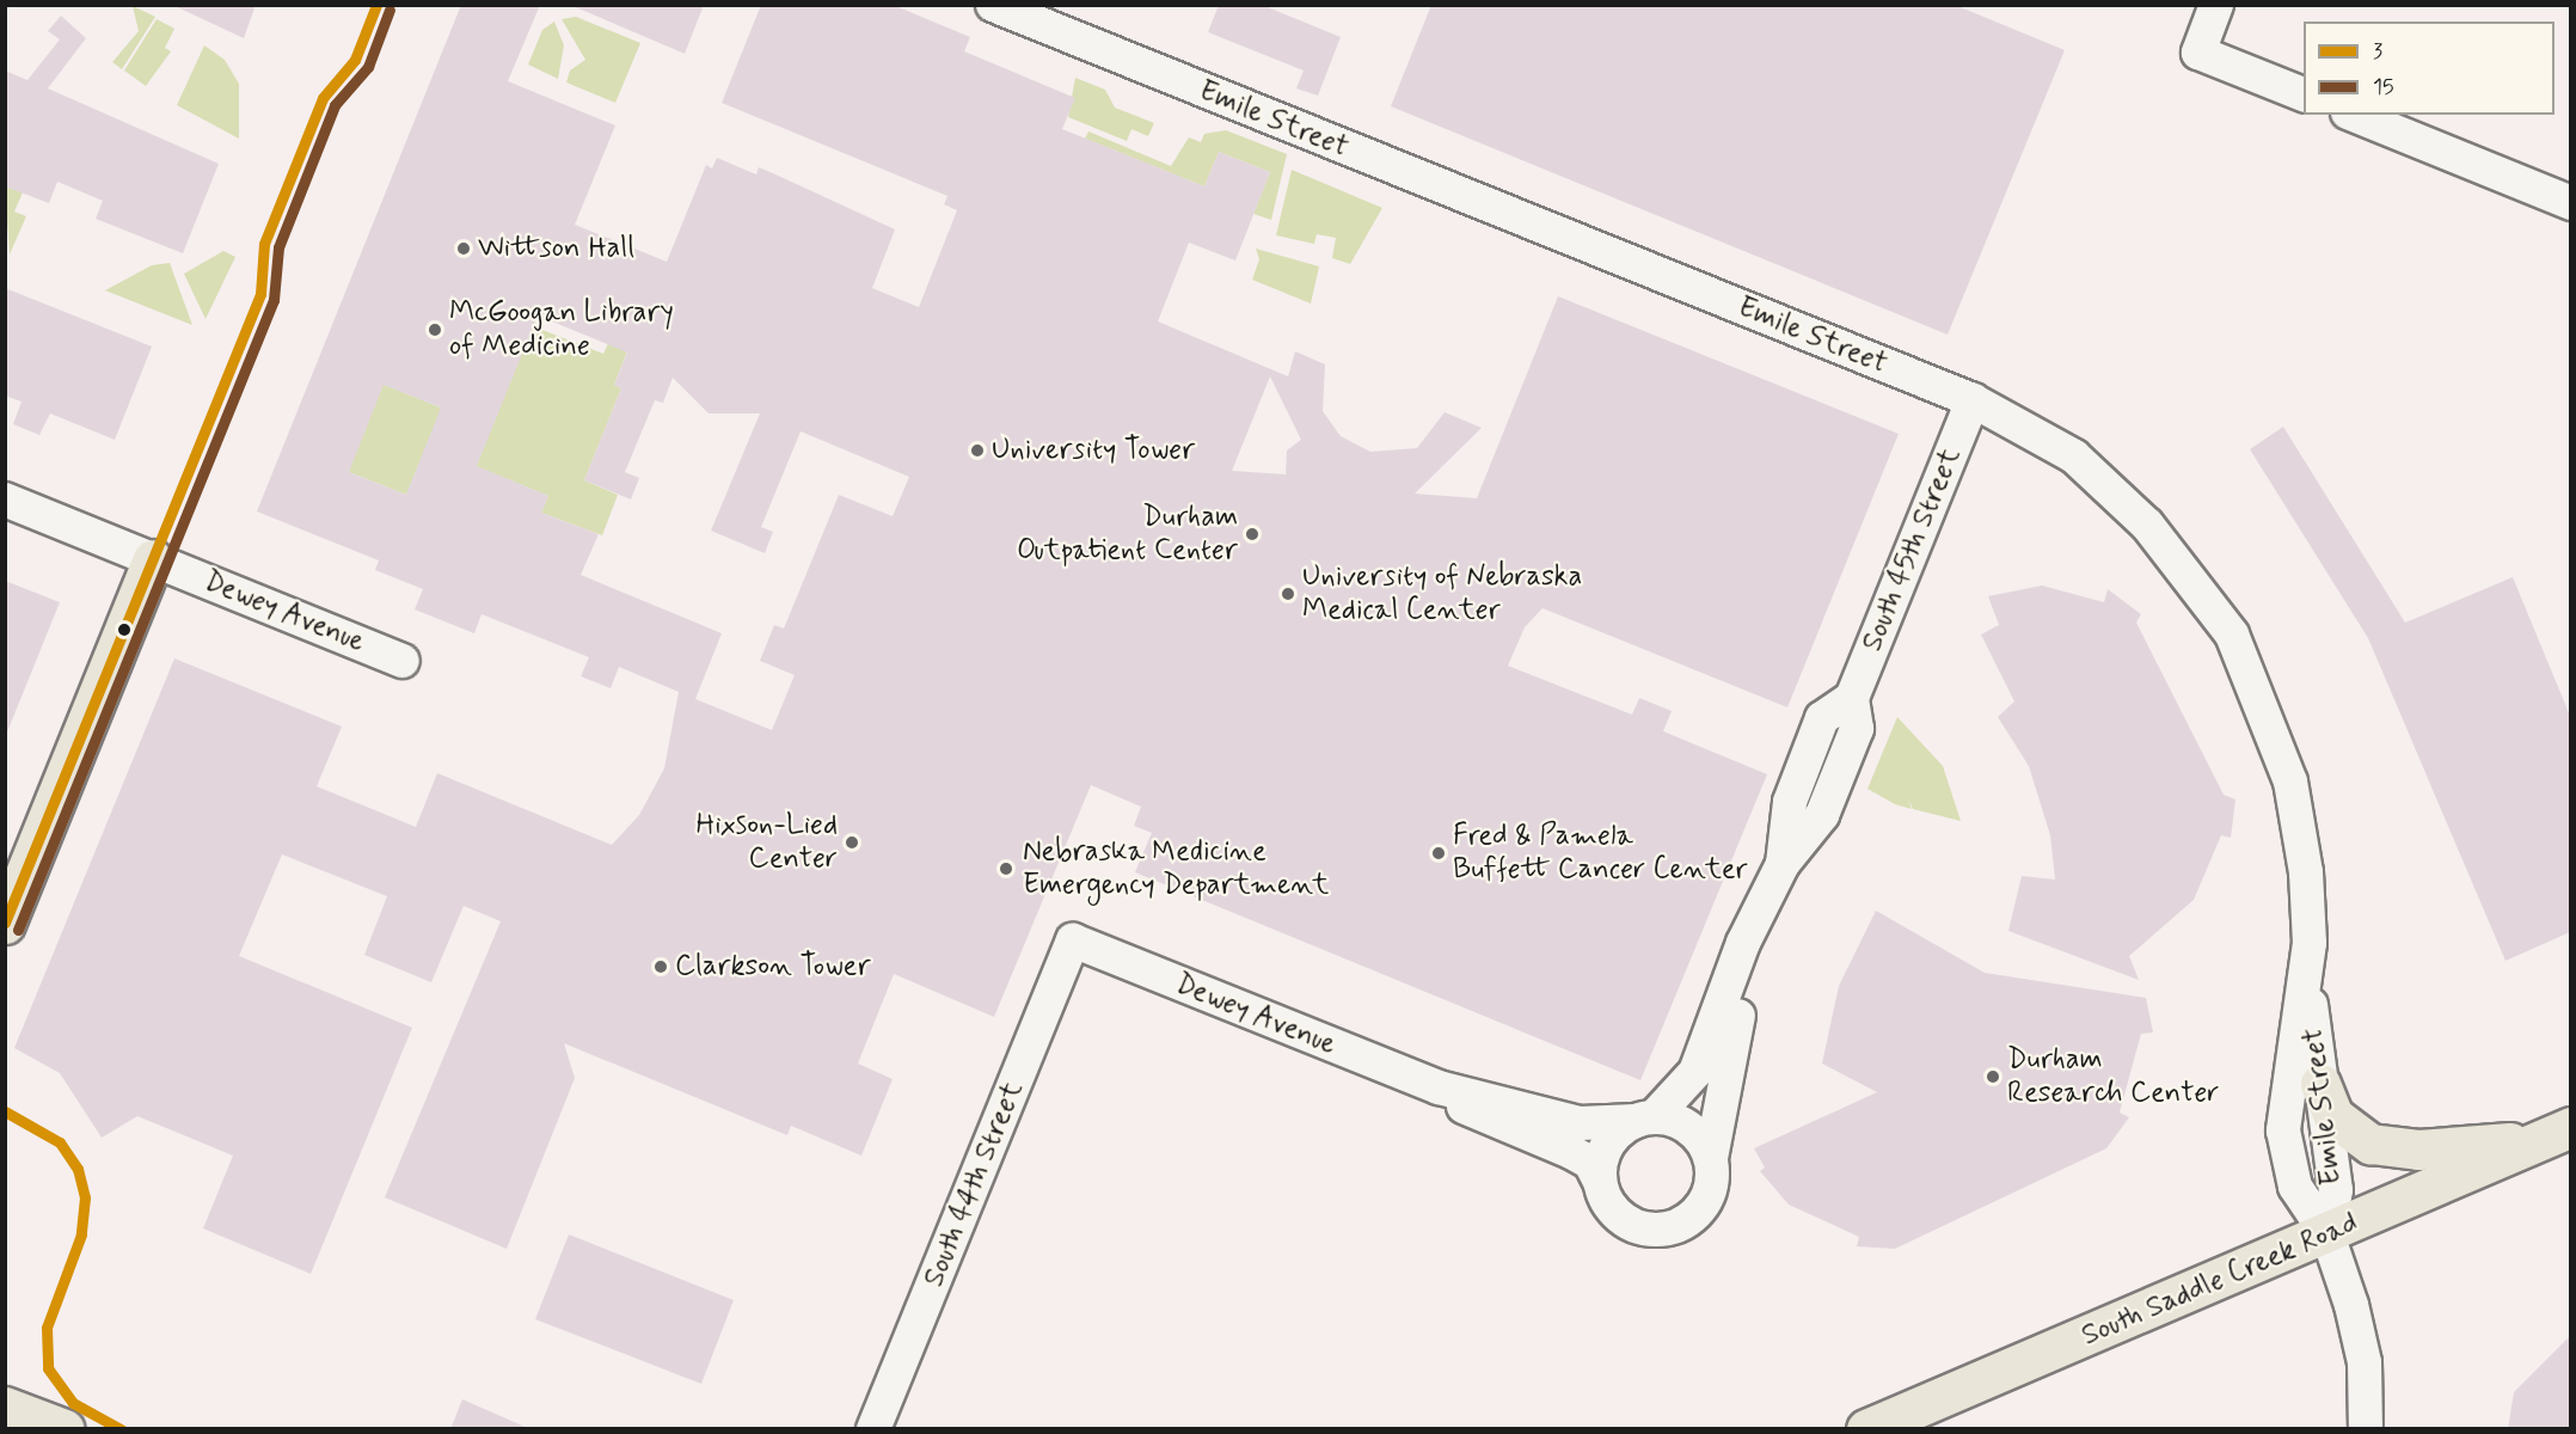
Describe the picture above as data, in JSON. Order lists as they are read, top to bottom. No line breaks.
{"streets":{"main road":["South Saddle Creek Road"],"street":["Emile Street","South 45th Street","Dewey Avenue","South 44th Street"]},"crossings":[["Emile Street","South 45th Street"],["Emile Street","South Saddle Creek Road"],["South 45th Street","Dewey Avenue"],["Dewey Avenue","South 44th Street"]],"places":["Wittson Hall","McGoogan Library of Medicine","University Tower","Durham Outpatient Center","University of Nebraska Medical Center","Hixson-Lied Center","Fred & Pamela Buffett Cancer Center","Nebraska Medicine Emergency Department","Clarkson Tower","Durham Research Center"],"lines":["transit line 3","transit line 15"],"legend":["3","15"]}
